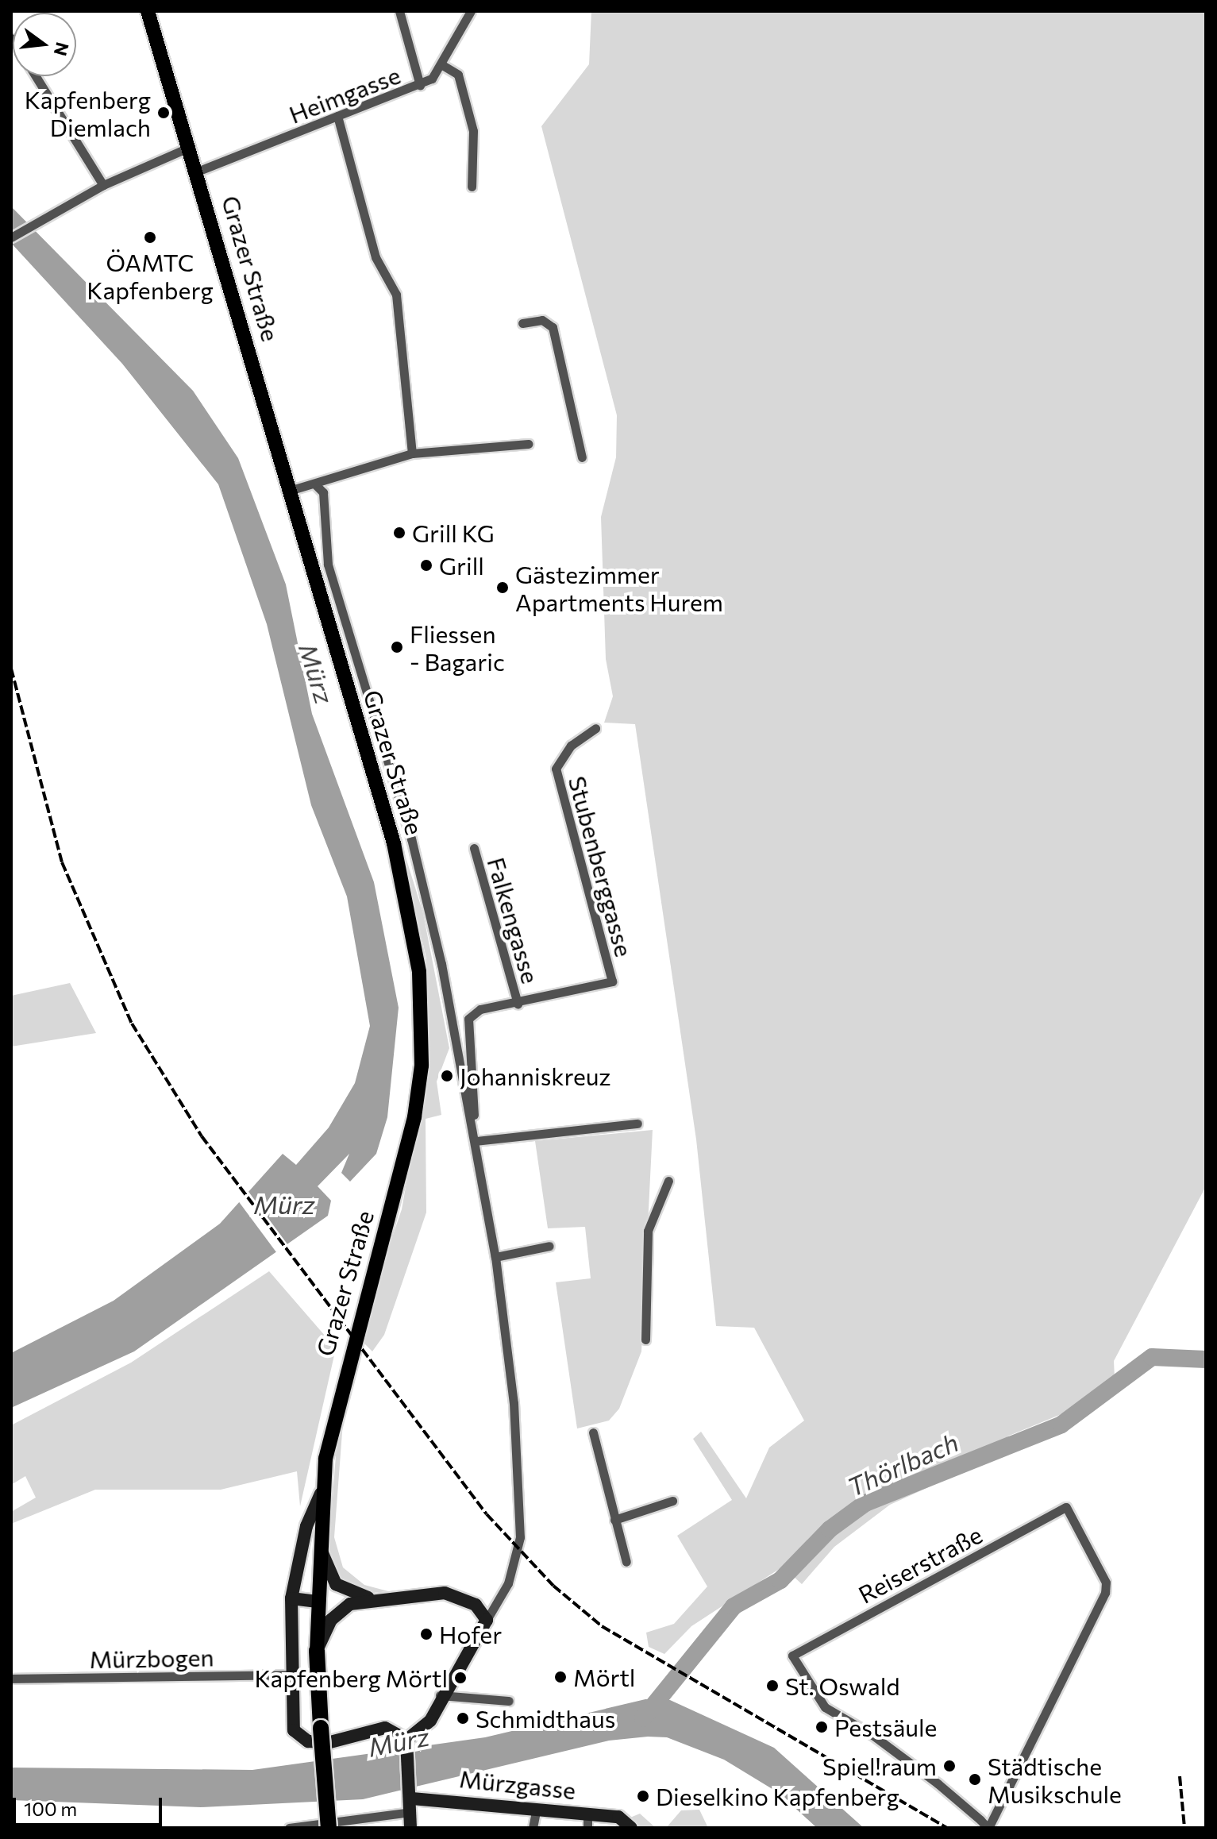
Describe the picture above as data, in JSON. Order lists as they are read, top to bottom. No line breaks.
{"streets":{"highway":["Grazer Straße"],"street":["Heimgasse","Stubenberggasse","Falkengasse","Reiserstraße","Mürzbogen","Mürzgasse"]},"crossings":[["Heimgasse","Grazer Straße"],["Grazer Straße","Stubenberggasse"],["Stubenberggasse","Falkengasse"]],"water":["Mürz","Thörlbach"],"places":["Kapfenberg Diemlach","ÖAMTC Kapfenberg","Grill KG","Grill","Gästezimmer Apartments Hurem","Fliessen - Bagaric","Johanniskreuz","Hofer","Mörtl","Kapfenberg Mörtl","St. Oswald","Schmidthaus","Pestsäule","Spiel!raum","Städtische Musikschule","Dieselkino Kapfenberg"],"scale_bar":"100 m","north":"right"}
